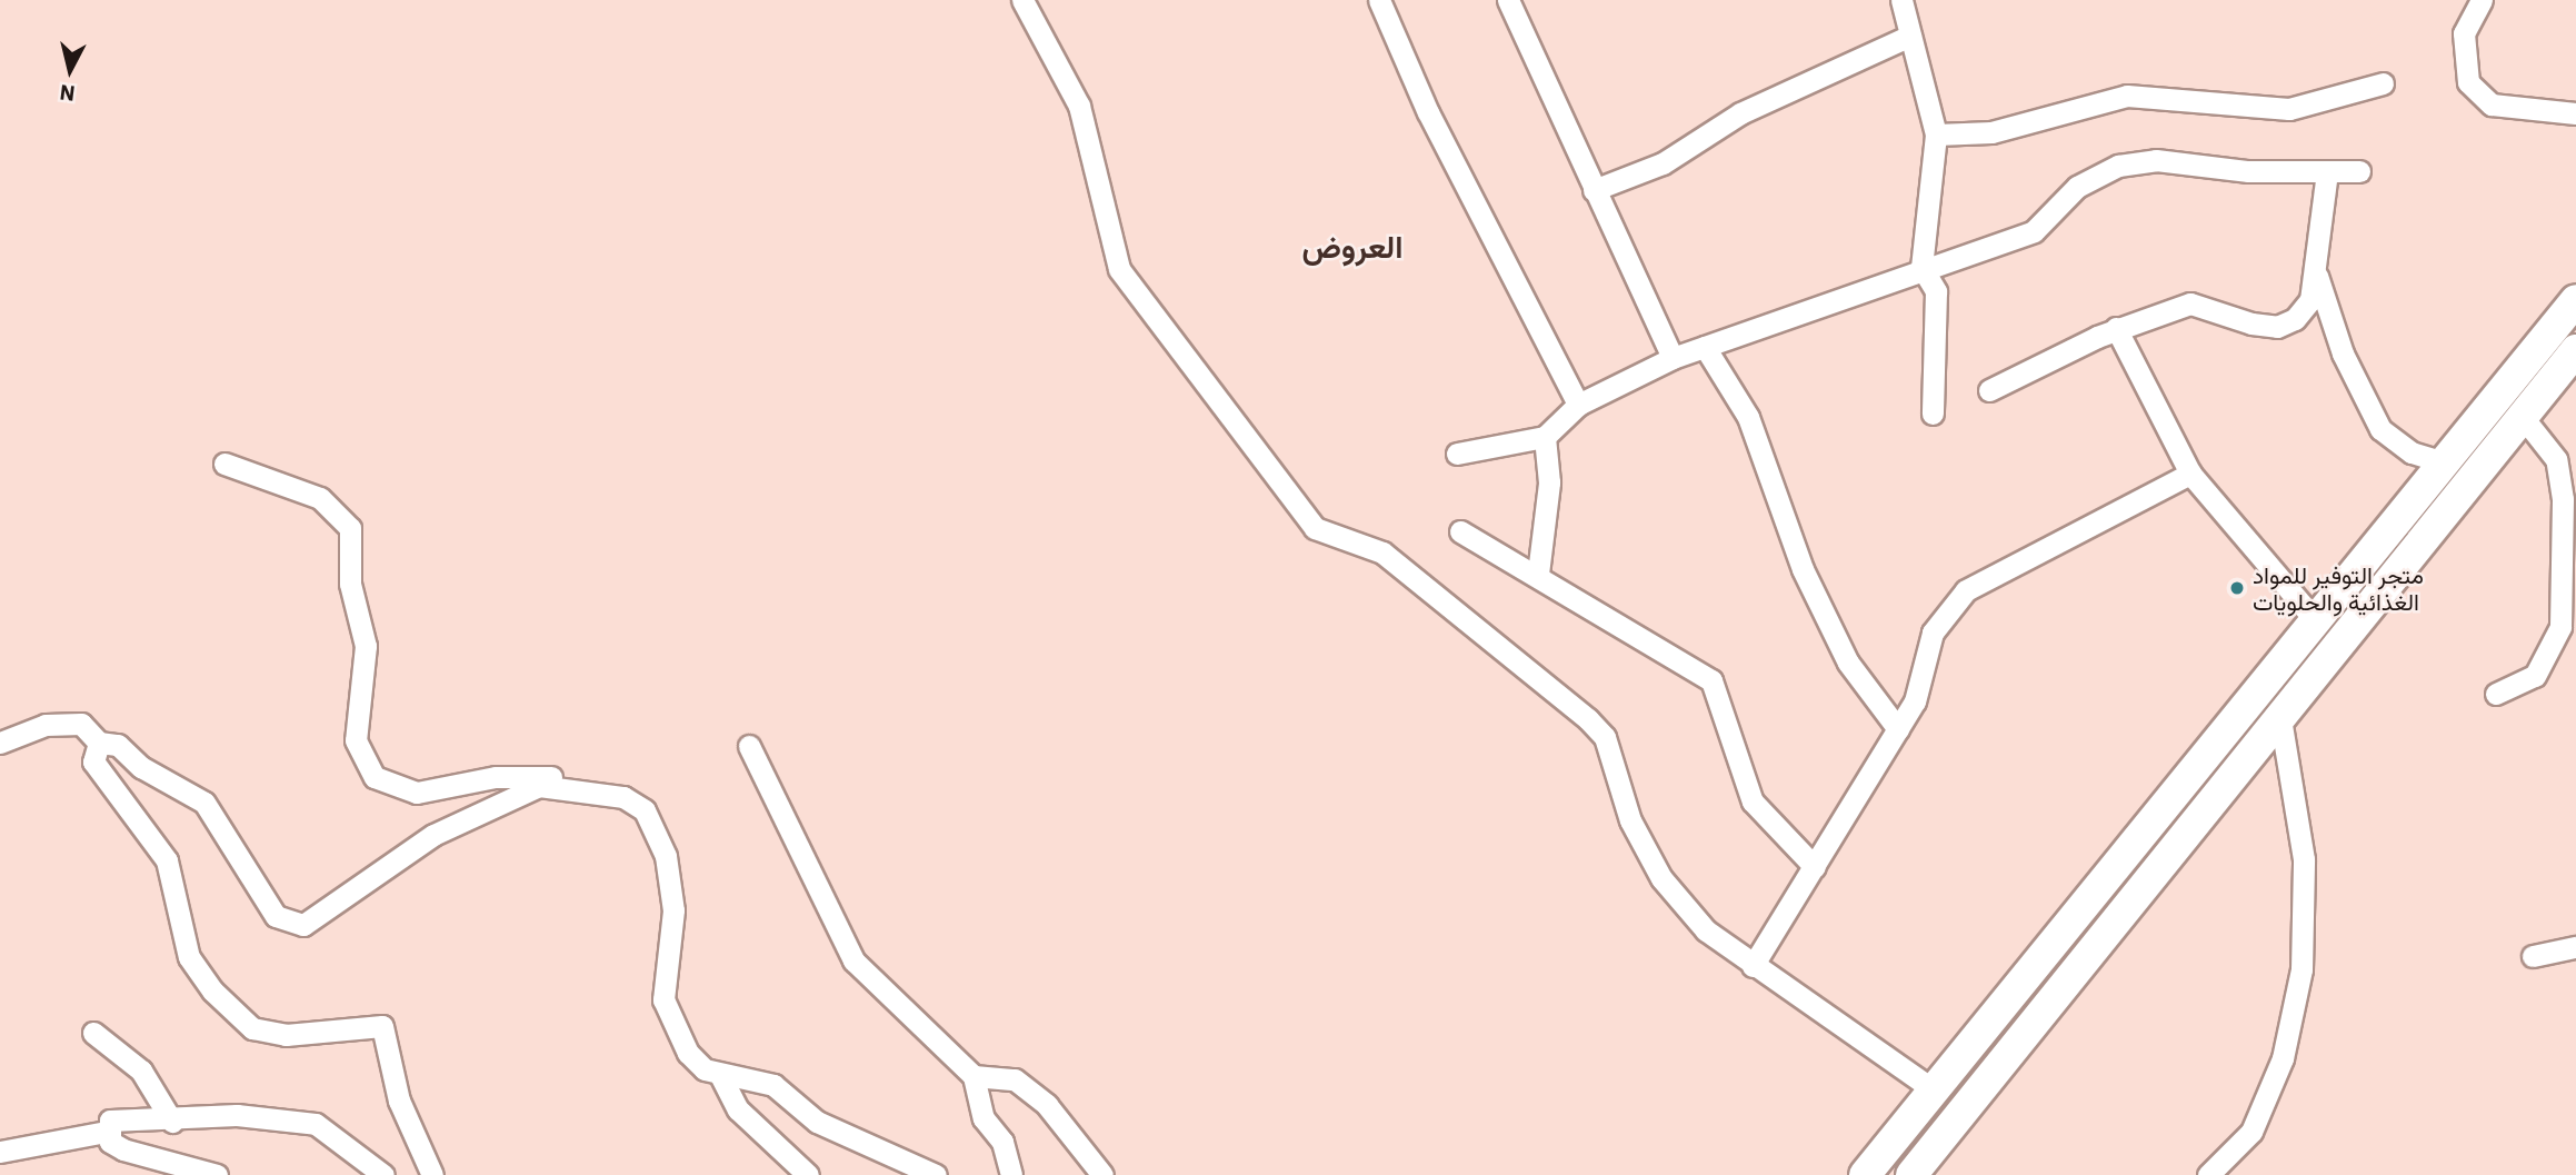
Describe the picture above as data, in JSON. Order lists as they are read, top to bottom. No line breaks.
{"districts":["العروض"],"places":["متجر التوفير للمواد الغذائية والحلويات"],"north":"bottom"}
